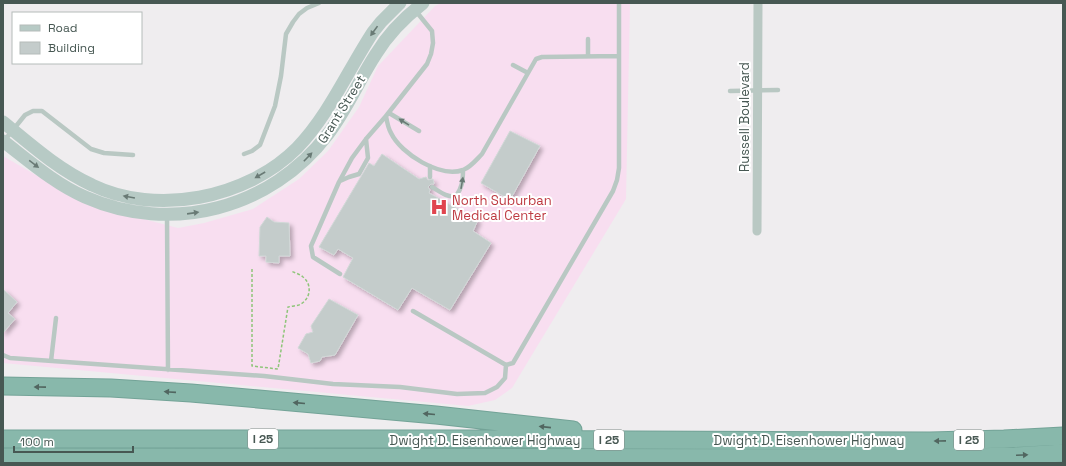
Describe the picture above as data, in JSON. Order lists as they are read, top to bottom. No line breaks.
{"streets":{"highway":["I 25","Dwight D. Eisenhower Highway"],"street":["Grant Street","Russell Boulevard"]},"places":{"hospital":["North Suburban Medical Center"]},"legend":["Road","Building"],"scale_bar":"100 m"}
